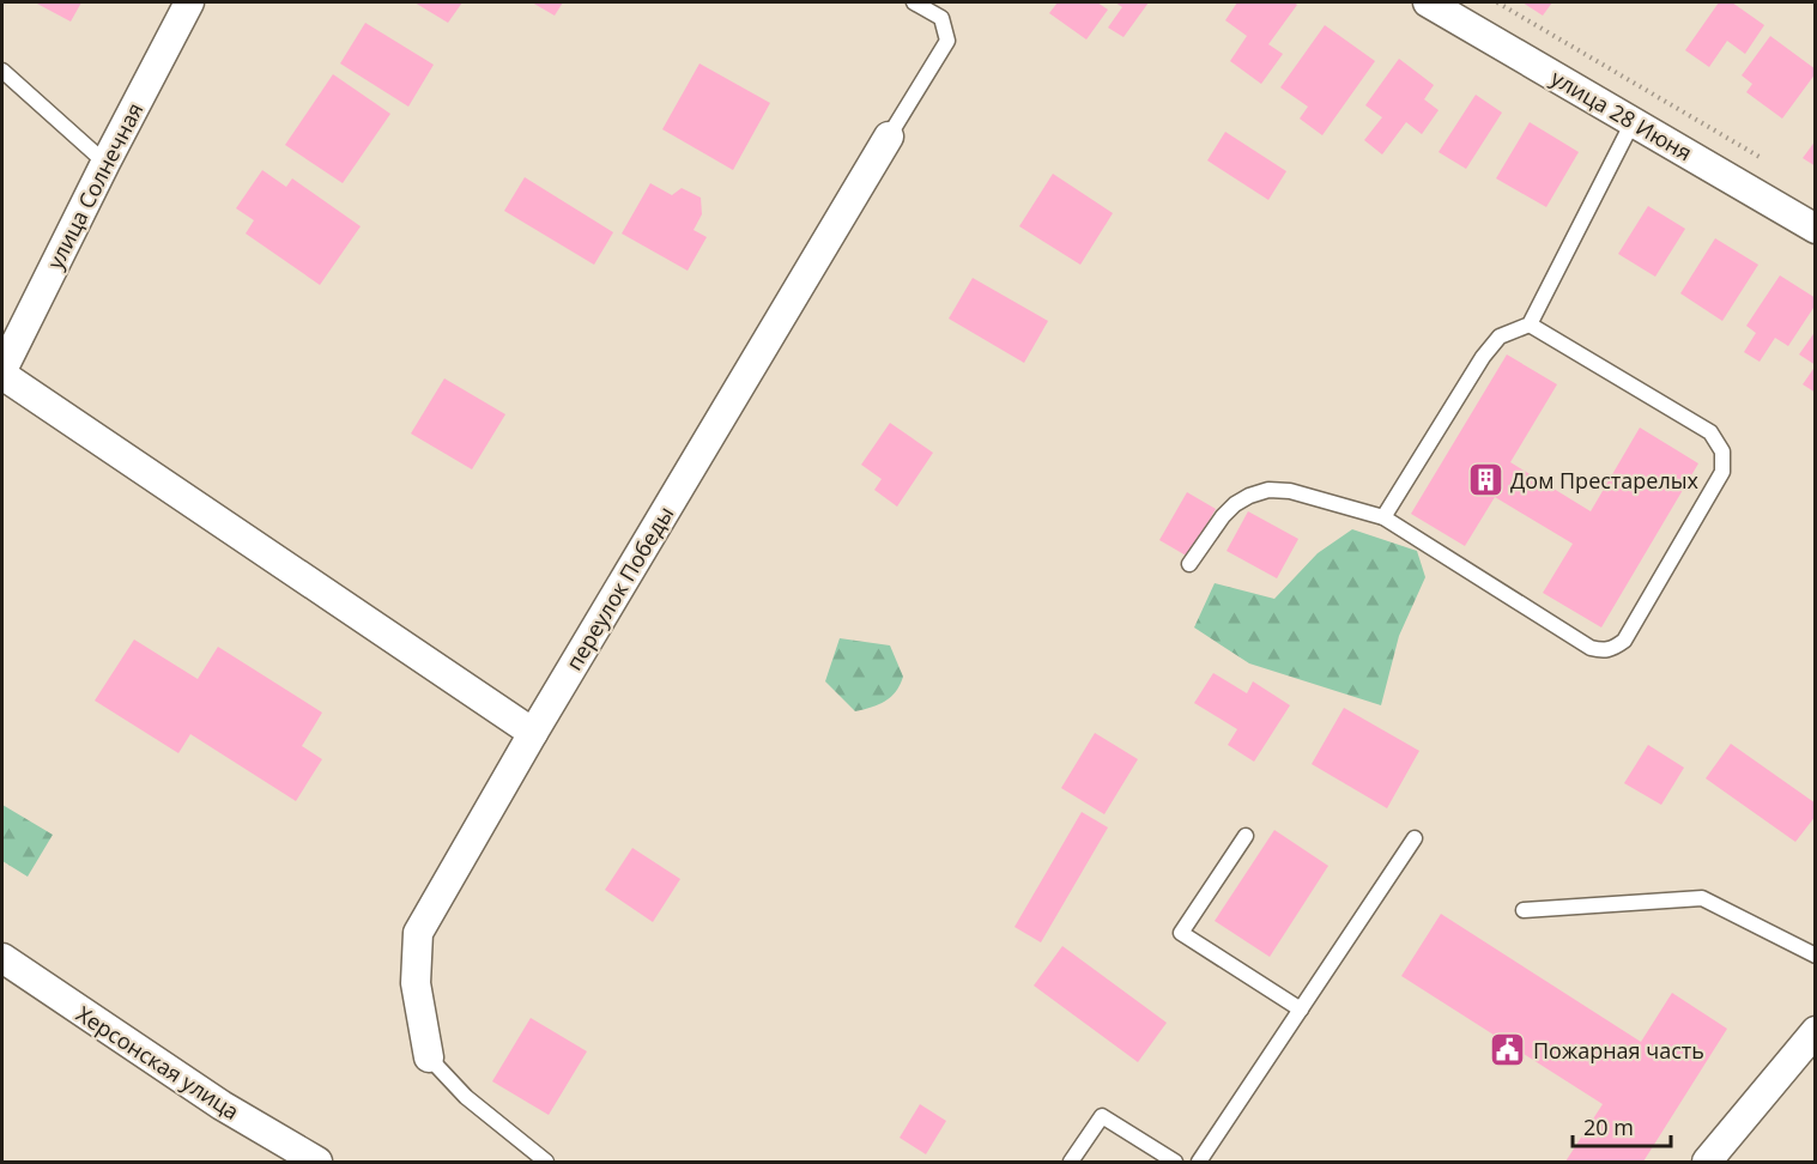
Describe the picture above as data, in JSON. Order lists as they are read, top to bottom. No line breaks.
{"streets":{"street":["улица 28 Июня","улица Солнечная","переулок Победы","Херсонская улица"]},"places":{"building":["Дом Престарелых"],"public building":["Пожарная часть"]},"scale_bar":"20 m"}
